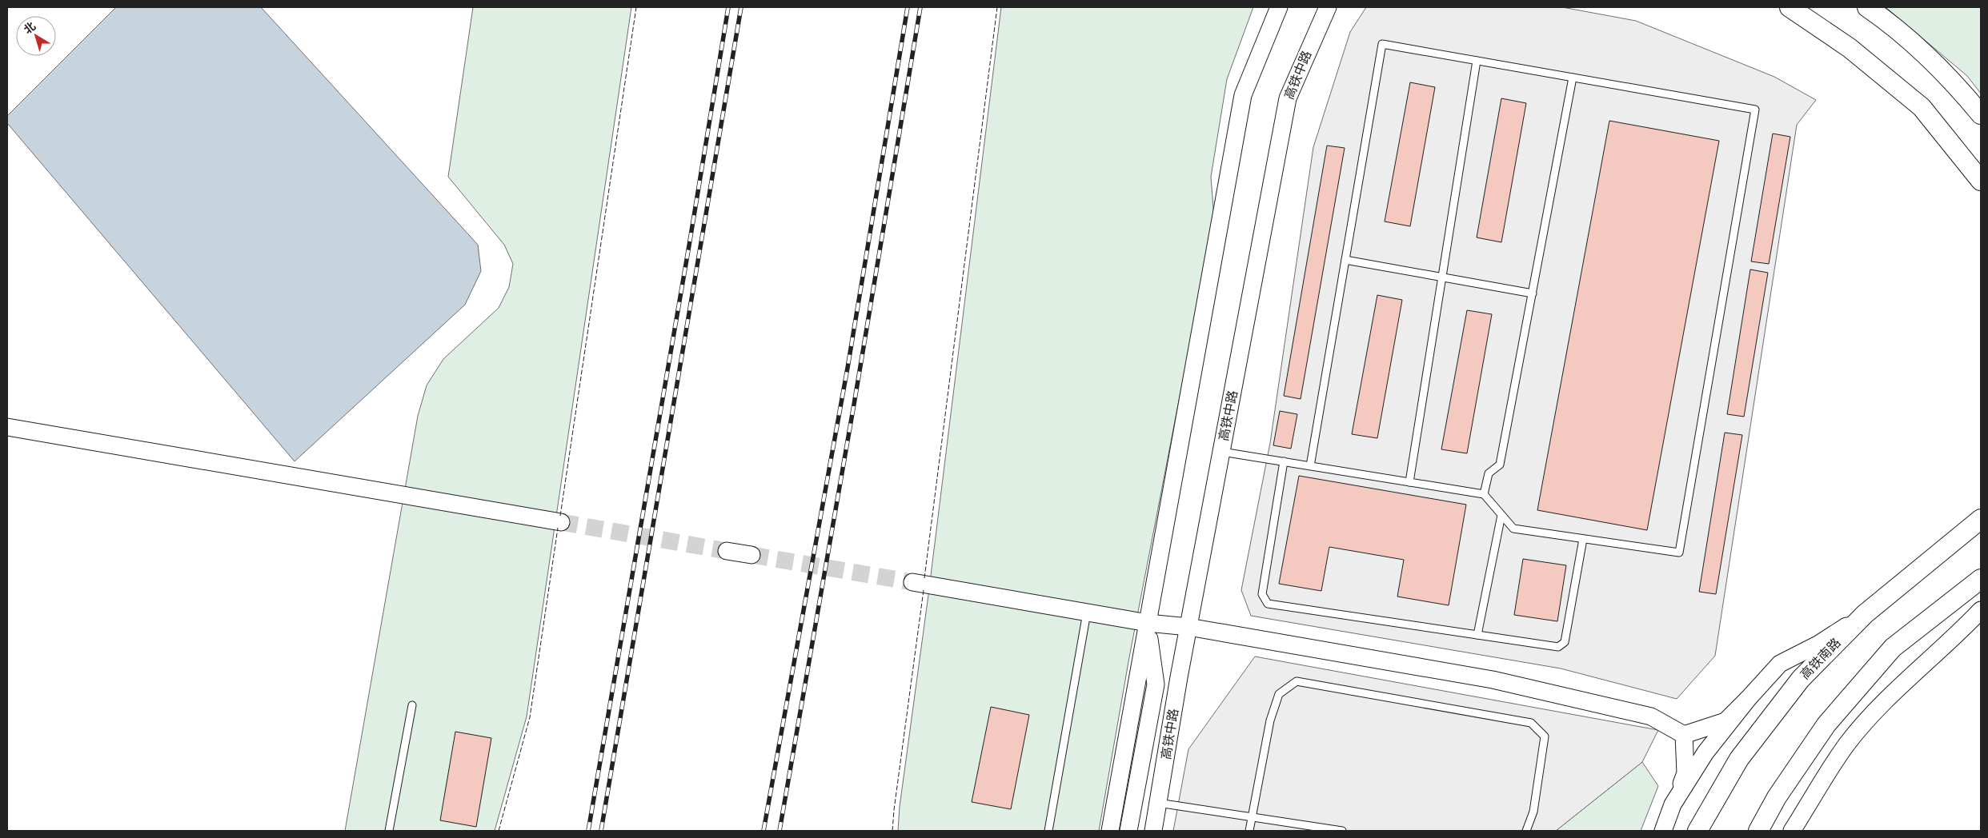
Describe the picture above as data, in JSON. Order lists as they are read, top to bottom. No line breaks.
{"streets":{"main road":["高铁南路"],"street":["高铁中路"]},"north":"top left"}
